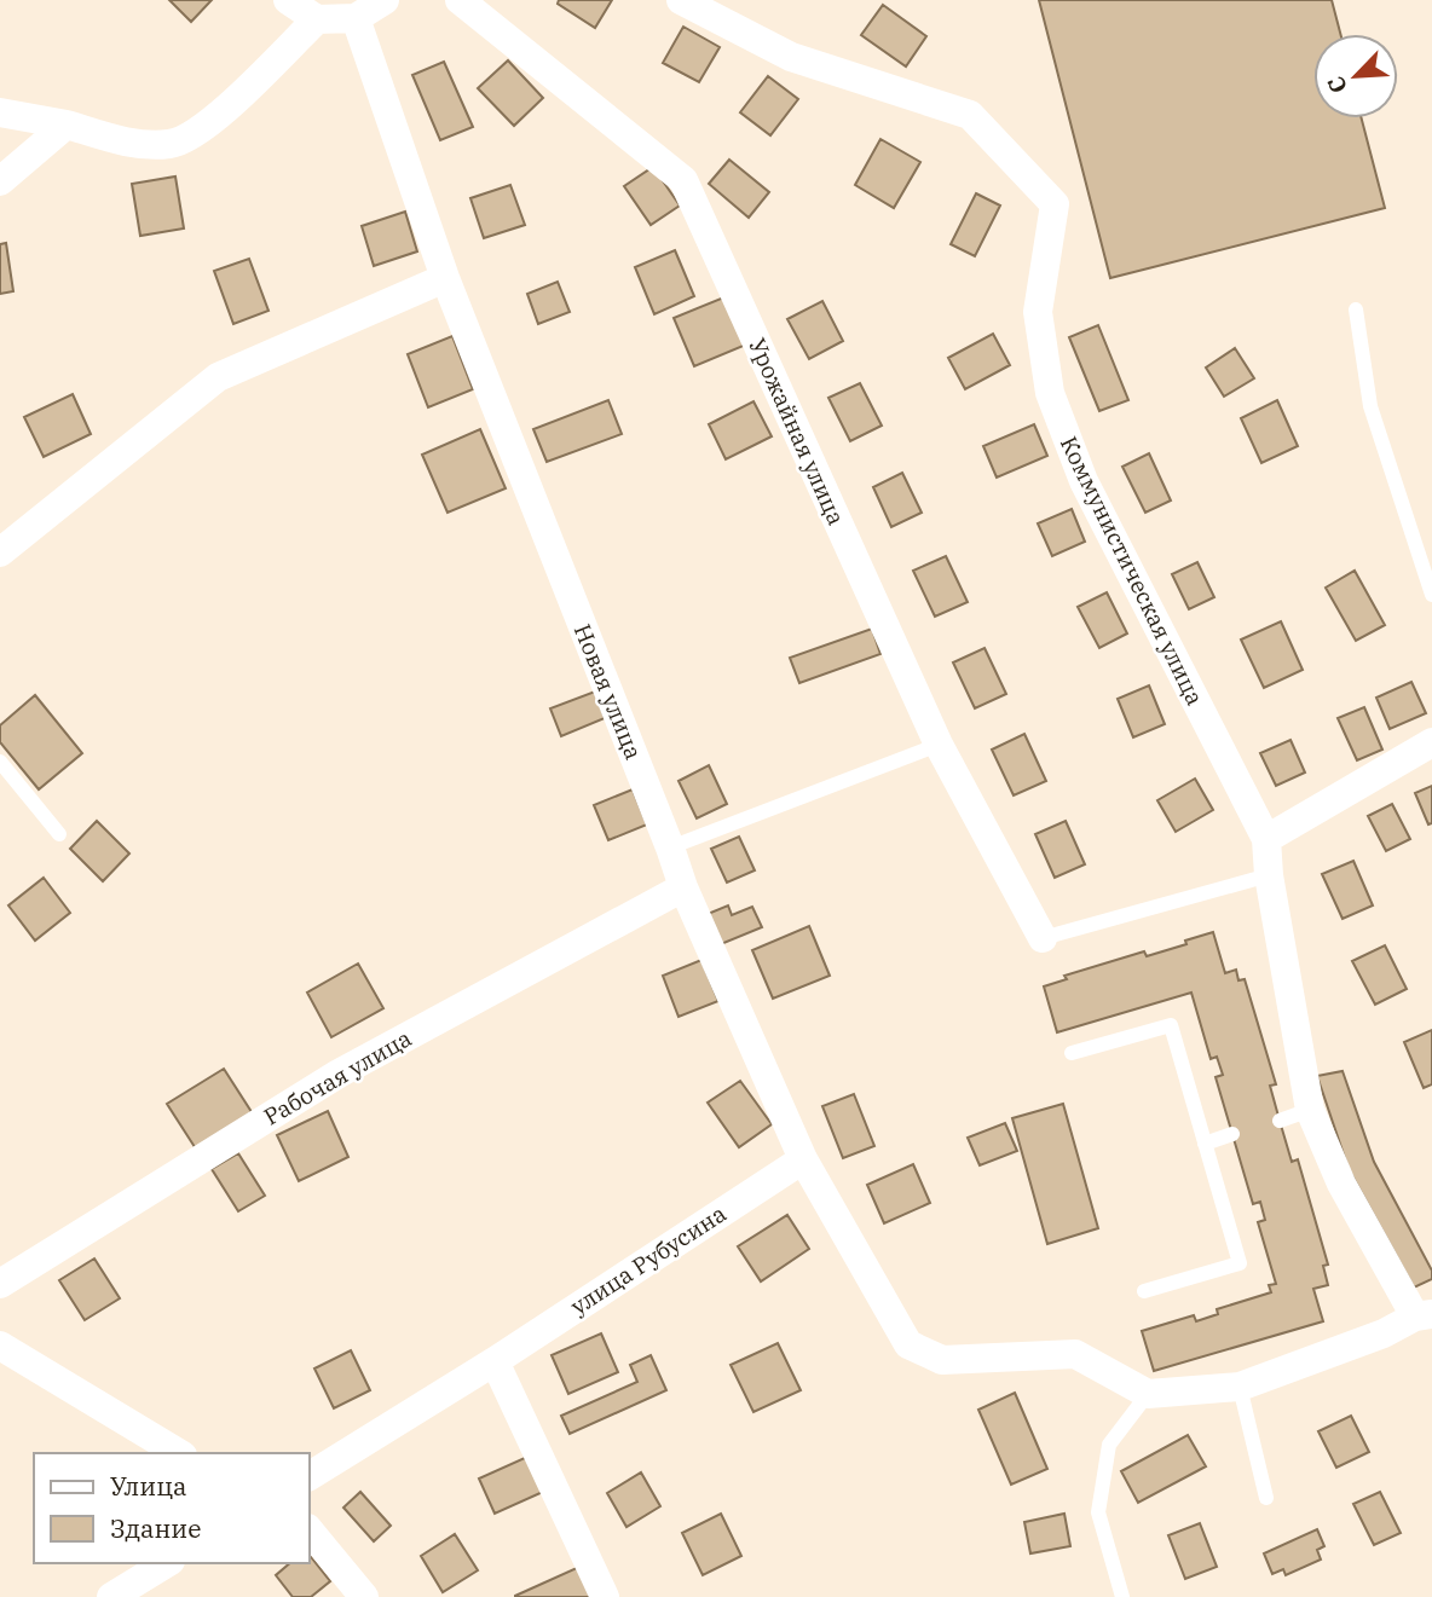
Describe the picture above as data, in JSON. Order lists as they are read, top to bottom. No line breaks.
{"streets":{"street":["Урожайная улица","Коммунистическая улица","Новая улица","Рабочая улица","улица Рубусина"]},"crossings":[["Новая улица","Рабочая улица"],["Новая улица","улица Рубусина"]],"legend":["Улица","Здание"],"north":"bottom left"}
